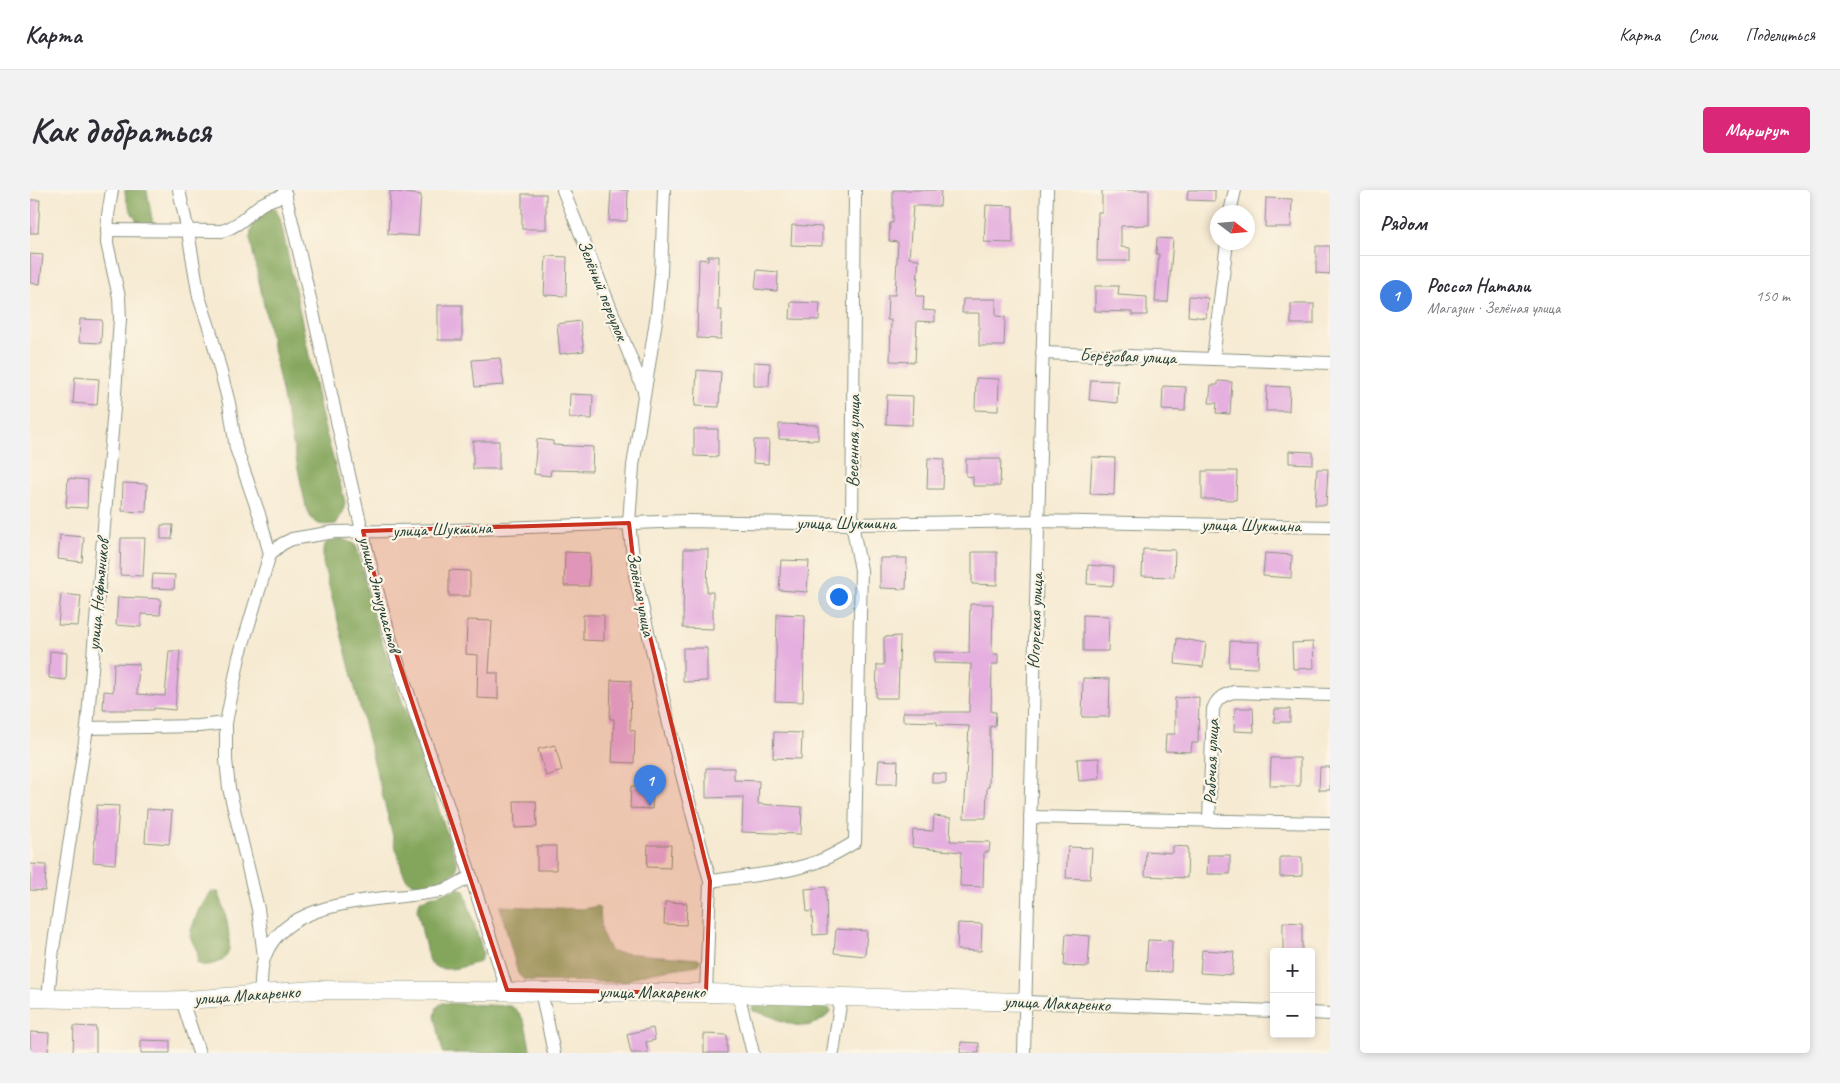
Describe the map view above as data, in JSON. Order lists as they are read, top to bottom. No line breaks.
{"streets":{"street":["Зелёный переулок","Берёзовая улица","Весенняя улица","улица Шукшина","улица Энтузиастов","Зелёная улица","улица Нефтяников","Югорская улица","Рабочая улица","улица Макаренко"]},"crossings":[["Зелёный переулок","Зелёная улица"],["Берёзовая улица","Югорская улица"],["Весенняя улица","улица Шукшина"],["Весенняя улица","Зелёная улица"],["улица Шукшина","улица Энтузиастов"],["улица Шукшина","Зелёная улица"],["улица Шукшина","Югорская улица"],["улица Энтузиастов","улица Макаренко"],["Зелёная улица","улица Макаренко"],["улица Нефтяников","улица Макаренко"],["Югорская улица","Рабочая улица"],["Югорская улица","улица Макаренко"]],"north":"right","page":{"header":"Карта","nav":["Карта","Слои","Поделиться"],"buttons":"Маршрут","title":"Как добраться","heading":"Рядом","list":[{"mark":"1","name":"Россол Натали","note":"Магазин · Зелёная улица","value":"150 m"}],"pins":"1","map_buttons":["+","−"]}}
